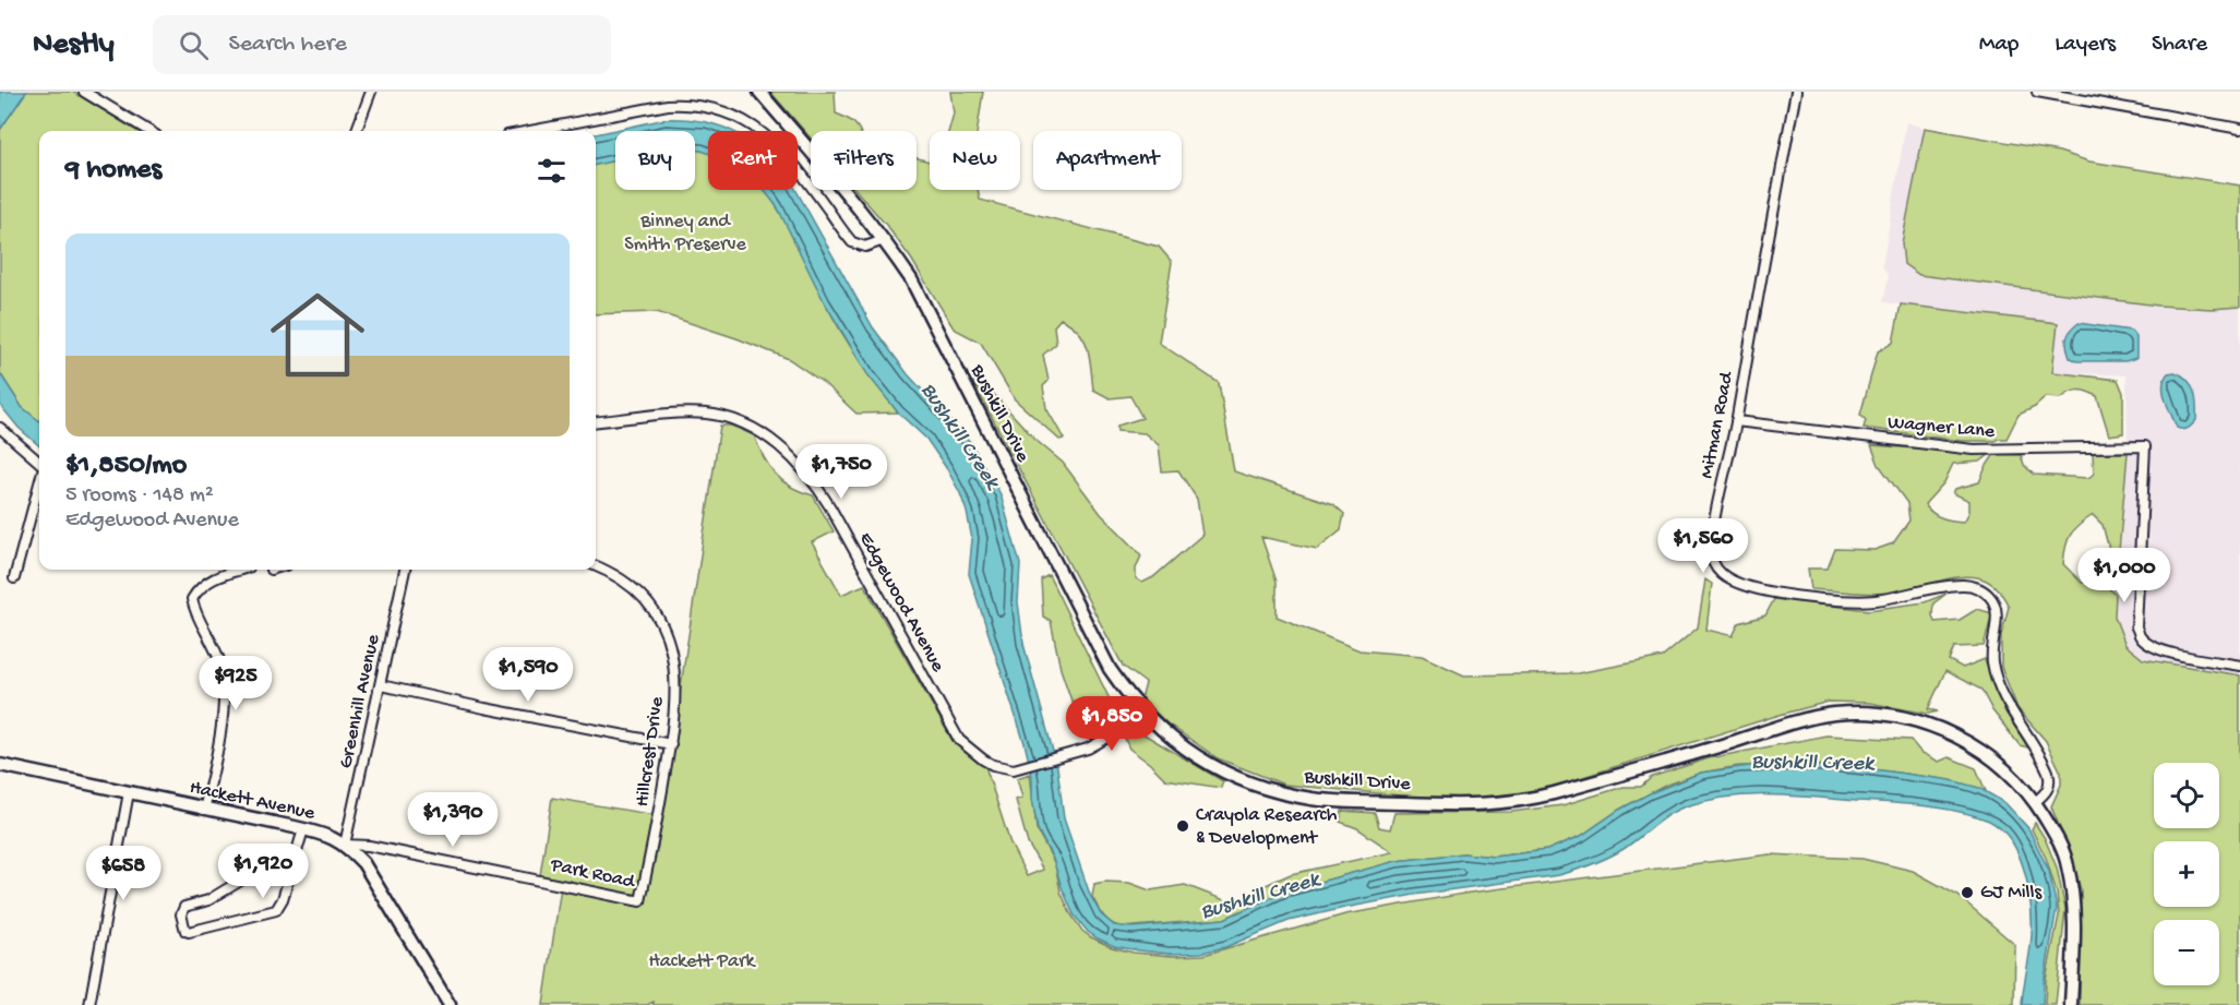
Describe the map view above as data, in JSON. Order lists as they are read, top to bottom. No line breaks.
{"streets":{"main road":["Bushkill Drive","Hackett Avenue"],"street":["Mitman Road","Wagner Lane","Edgewood Avenue","Greenhill Avenue","Hillcrest Drive","Park Road"]},"crossings":[["Bushkill Drive","Mitman Road"],["Bushkill Drive","Edgewood Avenue"],["Mitman Road","Wagner Lane"],["Greenhill Avenue","Hackett Avenue"],["Greenhill Avenue","Park Road"],["Hillcrest Drive","Park Road"],["Hackett Avenue","Park Road"]],"water":["Bushkill Creek"],"parks":["Binney and Smith Preserve","Hackett Park"],"places":["Crayola Research & Development","GJ Mills"],"page":{"header":"Nestly","search":"Search here","nav":["Map","Layers","Share"],"chip":["Buy","Rent","Filters","New","Apartment"],"heading":"9 homes","list":[{"name":"$1,850/mo","note":"5 rooms · 148 m² · Edgewood Avenue"}],"price":["$1,750","$1,560","$1,000","$1,590","$925","$1,850","$1,390","$1,920","$658"],"map_buttons":["+","−"]}}
